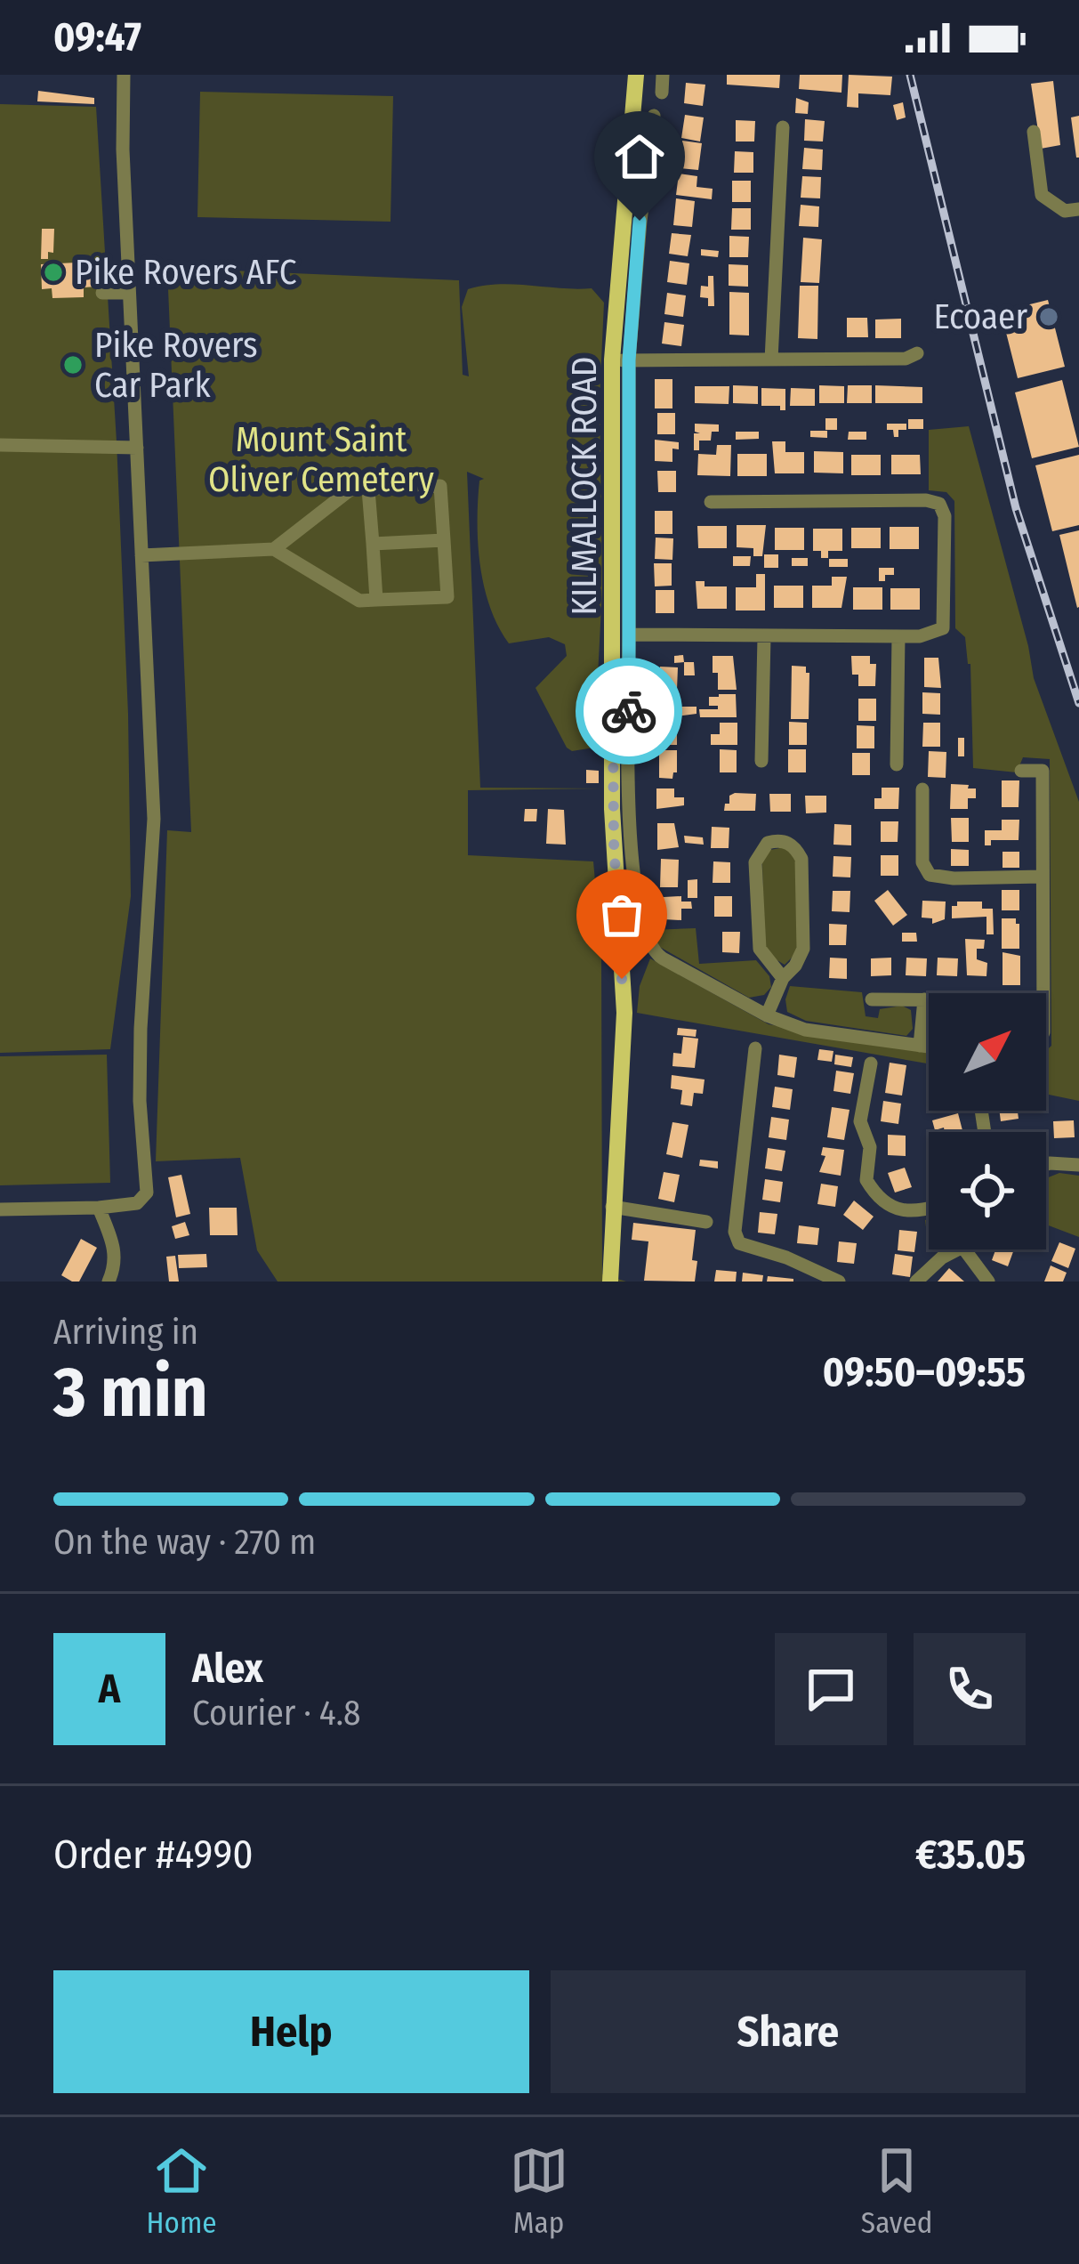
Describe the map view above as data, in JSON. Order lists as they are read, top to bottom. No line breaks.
{"streets":{"main road":["KILMALLOCK ROAD"]},"parks":["Mount Saint Oliver Cemetery"],"places":["Pike Rovers AFC","Ecoaer","Pike Rovers Car Park"],"north":"top right","page":{"status":"09:47","heading":["3 min","Arriving in","09:50–09:55"],"panel":["Alex","Courier · 4.8","Order #4990","€35.05"],"bar":"On the way · 270 m","round":"A","buttons":["Help","Share"],"tabs":["Home","Map","Saved"]}}
